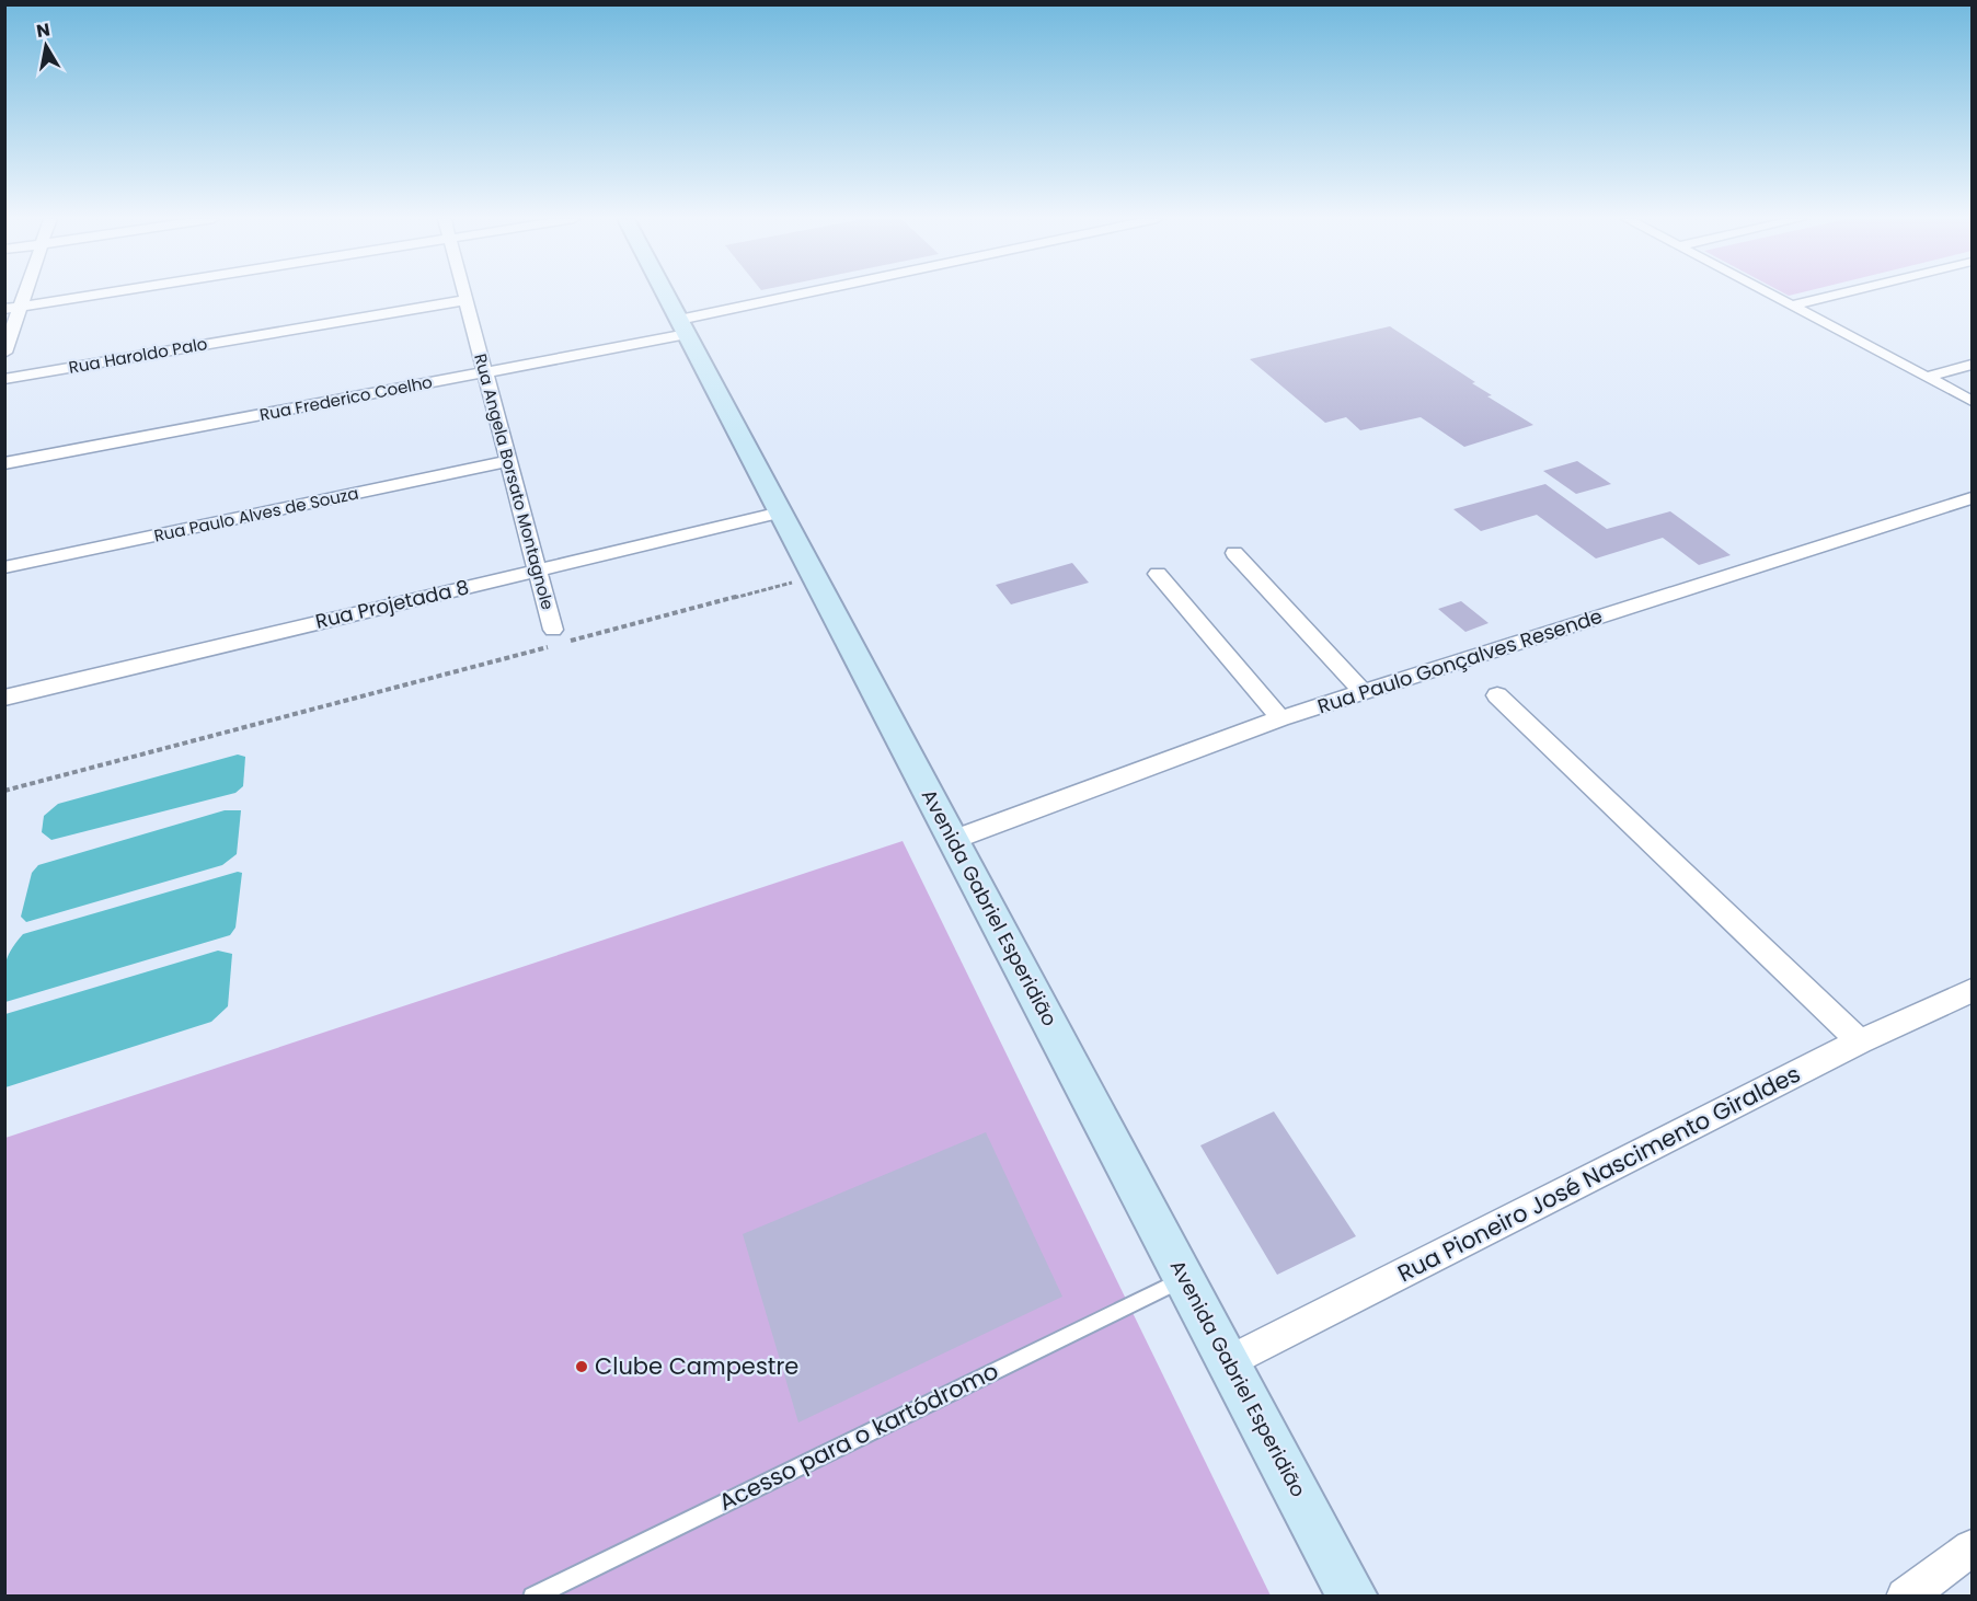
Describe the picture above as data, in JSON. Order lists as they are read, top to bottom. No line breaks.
{"streets":{"main road":["Avenida Gabriel Esperidião"],"street":["Rua Haroldo Palo","Rua Frederico Coelho","Rua Angela Borsato Montagnole","Rua Paulo Alves de Souza","Rua Projetada 8","Rua Paulo Gonçalves Resende","Rua Pioneiro José Nascimento Giraldes"],"lane":["Acesso para o kartódromo"]},"crossings":[["Rua Haroldo Palo","Rua Angela Borsato Montagnole"],["Rua Frederico Coelho","Rua Angela Borsato Montagnole"],["Rua Frederico Coelho","Avenida Gabriel Esperidião"],["Rua Angela Borsato Montagnole","Rua Paulo Alves de Souza"],["Rua Angela Borsato Montagnole","Rua Projetada 8"],["Rua Projetada 8","Avenida Gabriel Esperidião"],["Rua Paulo Gonçalves Resende","Avenida Gabriel Esperidião"],["Avenida Gabriel Esperidião","Rua Pioneiro José Nascimento Giraldes"],["Avenida Gabriel Esperidião","Acesso para o kartódromo"]],"places":["Clube Campestre"],"north":"top"}
